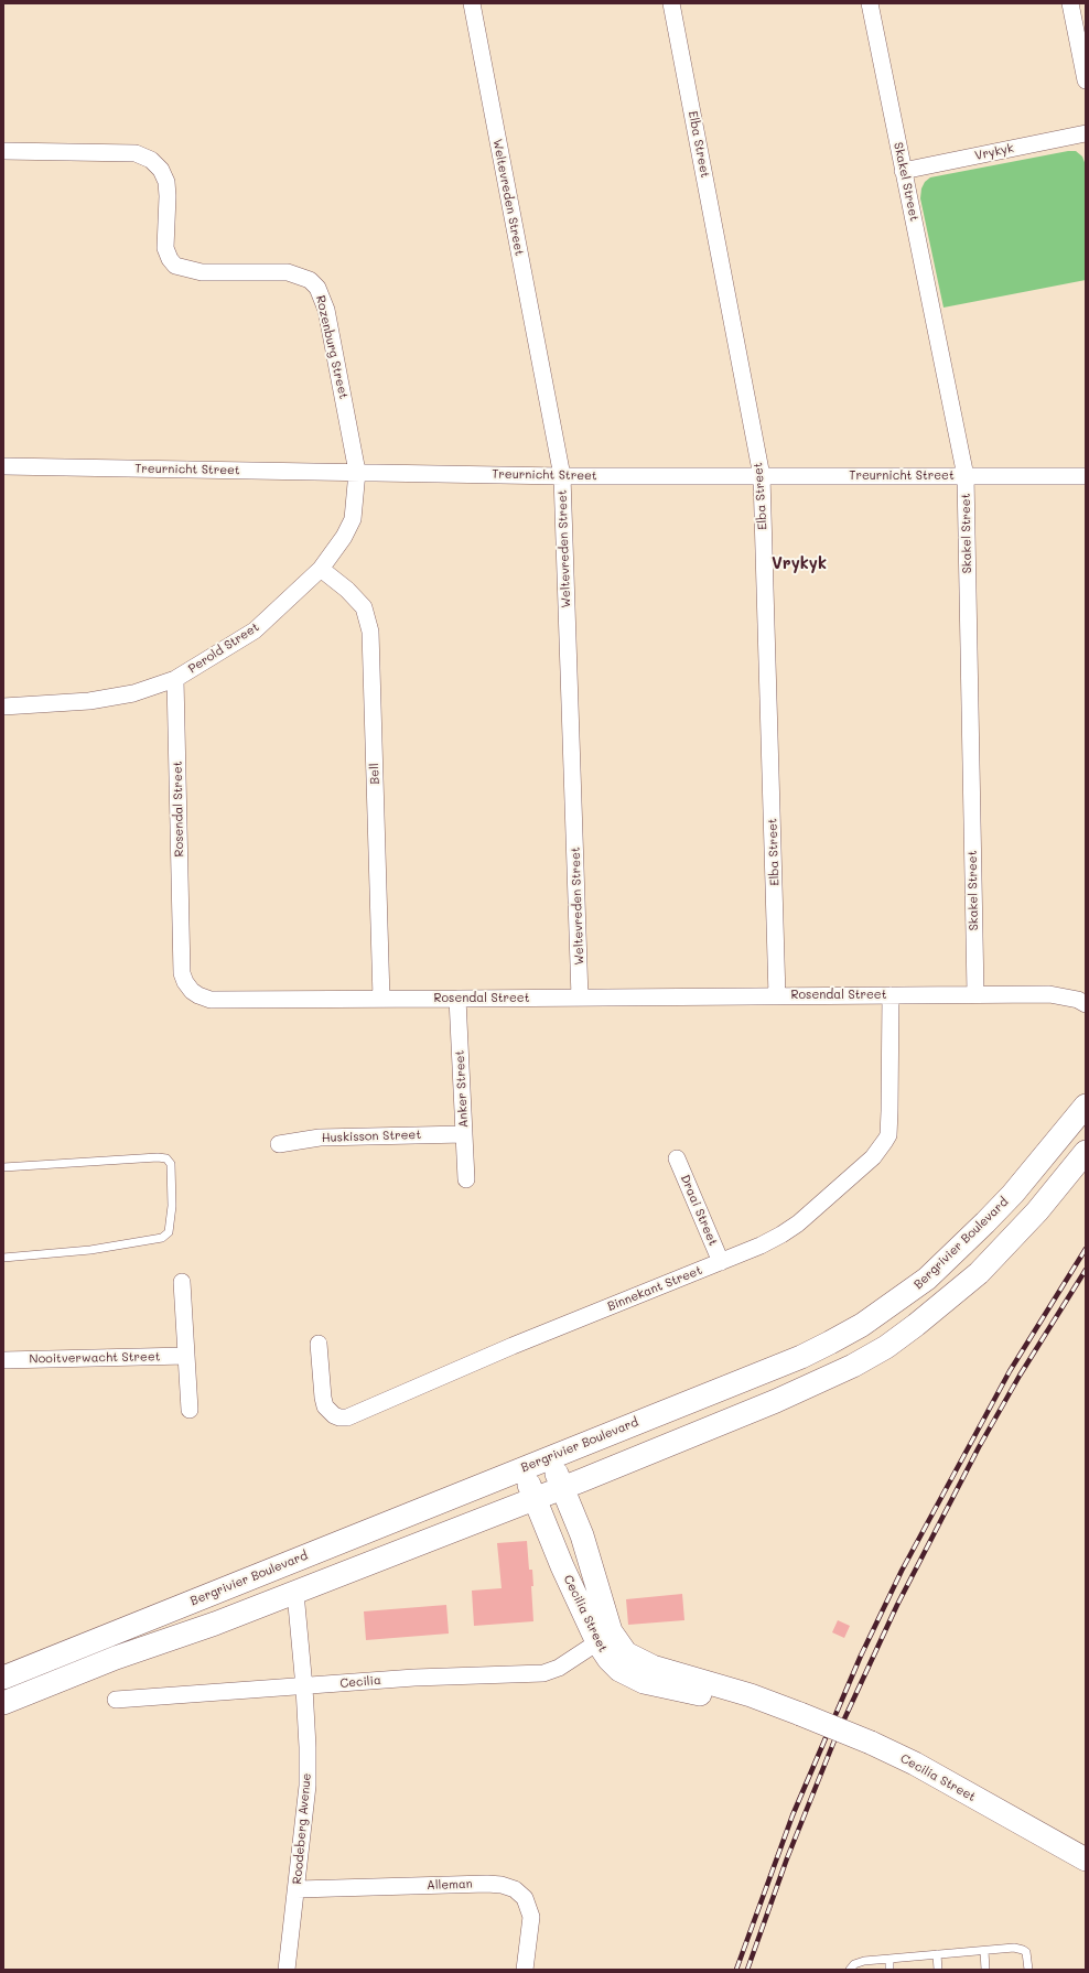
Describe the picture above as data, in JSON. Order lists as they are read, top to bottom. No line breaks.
{"streets":{"street":["Elba Street","Vrykyk","Skakel Street","Weltevreden Street","Rozenburg Street","Treurnicht Street","Perold Street","Bell","Rosendal Street","Anker Street","Huskisson Street","Draai Street","Bergrivier Boulevard","Binnekant Street","Nooitverwacht Street","Cecilia Street","Cecilia","Roodeberg Avenue","Alleman"]},"crossings":[["Elba Street","Treurnicht Street"],["Elba Street","Rosendal Street"],["Vrykyk","Skakel Street"],["Skakel Street","Treurnicht Street"],["Skakel Street","Rosendal Street"],["Weltevreden Street","Treurnicht Street"],["Weltevreden Street","Rosendal Street"],["Rozenburg Street","Treurnicht Street"],["Rozenburg Street","Perold Street"],["Treurnicht Street","Perold Street"],["Perold Street","Bell"],["Perold Street","Rosendal Street"],["Bell","Rosendal Street"],["Rosendal Street","Anker Street"],["Rosendal Street","Binnekant Street"],["Anker Street","Huskisson Street"],["Draai Street","Binnekant Street"],["Bergrivier Boulevard","Cecilia Street"],["Cecilia Street","Cecilia"],["Cecilia","Roodeberg Avenue"],["Roodeberg Avenue","Alleman"]],"districts":["Vrykyk"]}
